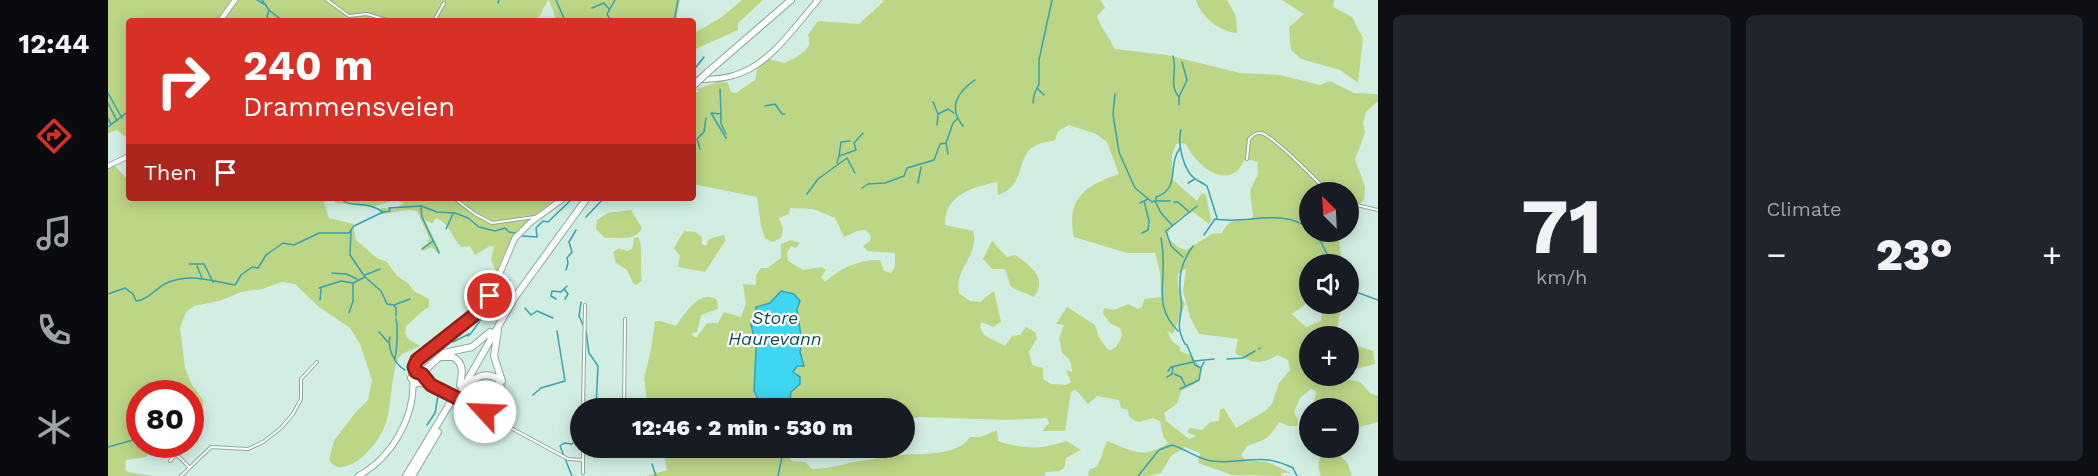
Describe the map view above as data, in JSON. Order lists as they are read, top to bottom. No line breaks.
{"water":["Store Haurevann"],"north":"top left","page":{"tabs":"12:44","tile":[["71","km/h"],"Climate"],"turn":["240 m","Drammensveien"],"then":"Then","map_buttons":["+","−"],"heat":["−","23°","+"],"limit":"80","trip":"12:46 · 2 min · 530 m"}}
